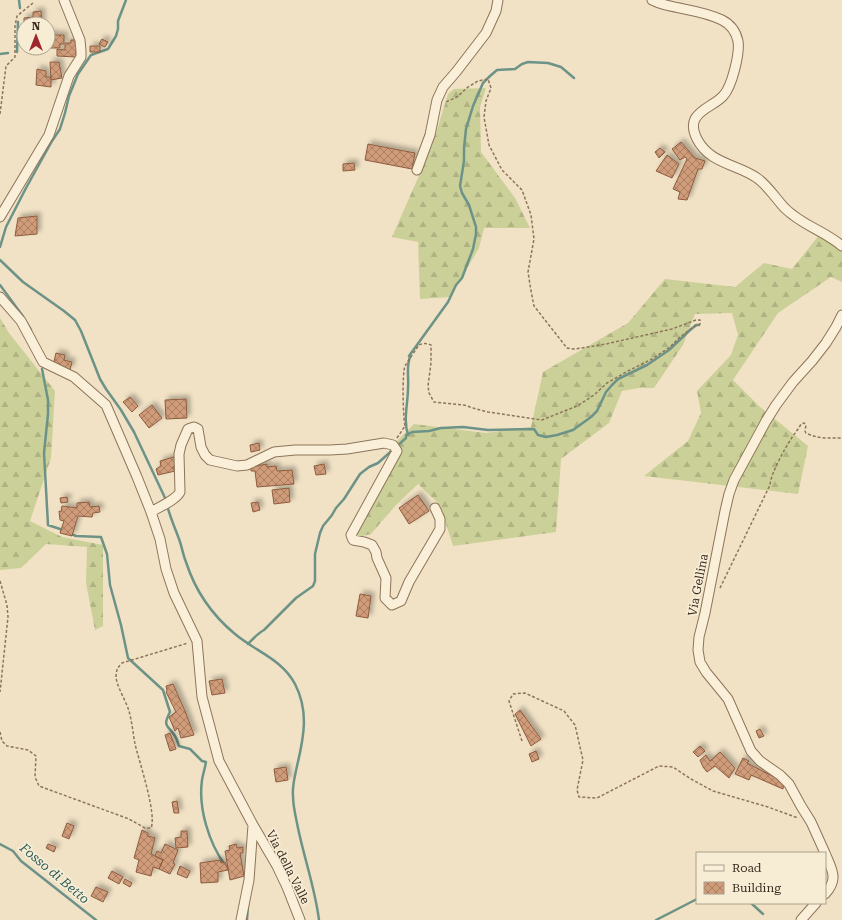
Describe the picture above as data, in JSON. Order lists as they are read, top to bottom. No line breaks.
{"streets":{"street":["Via Gellina","Via della Valle"]},"water":["Fosso di Betto"],"legend":["Road","Building"],"north":"top"}
